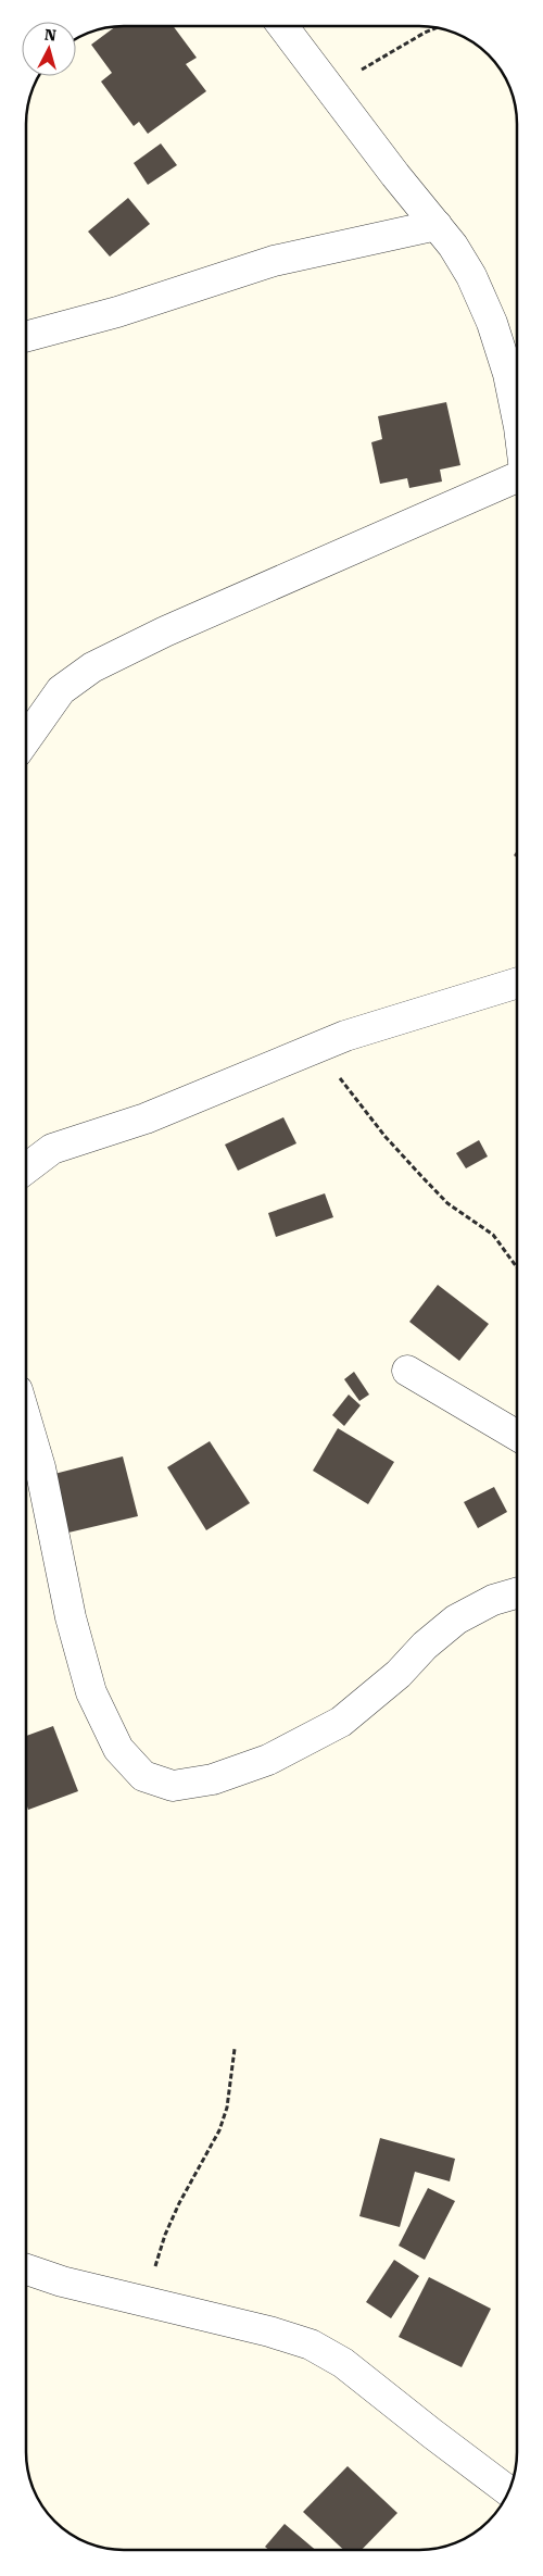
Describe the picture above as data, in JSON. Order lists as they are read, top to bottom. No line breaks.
{"north":"top"}
